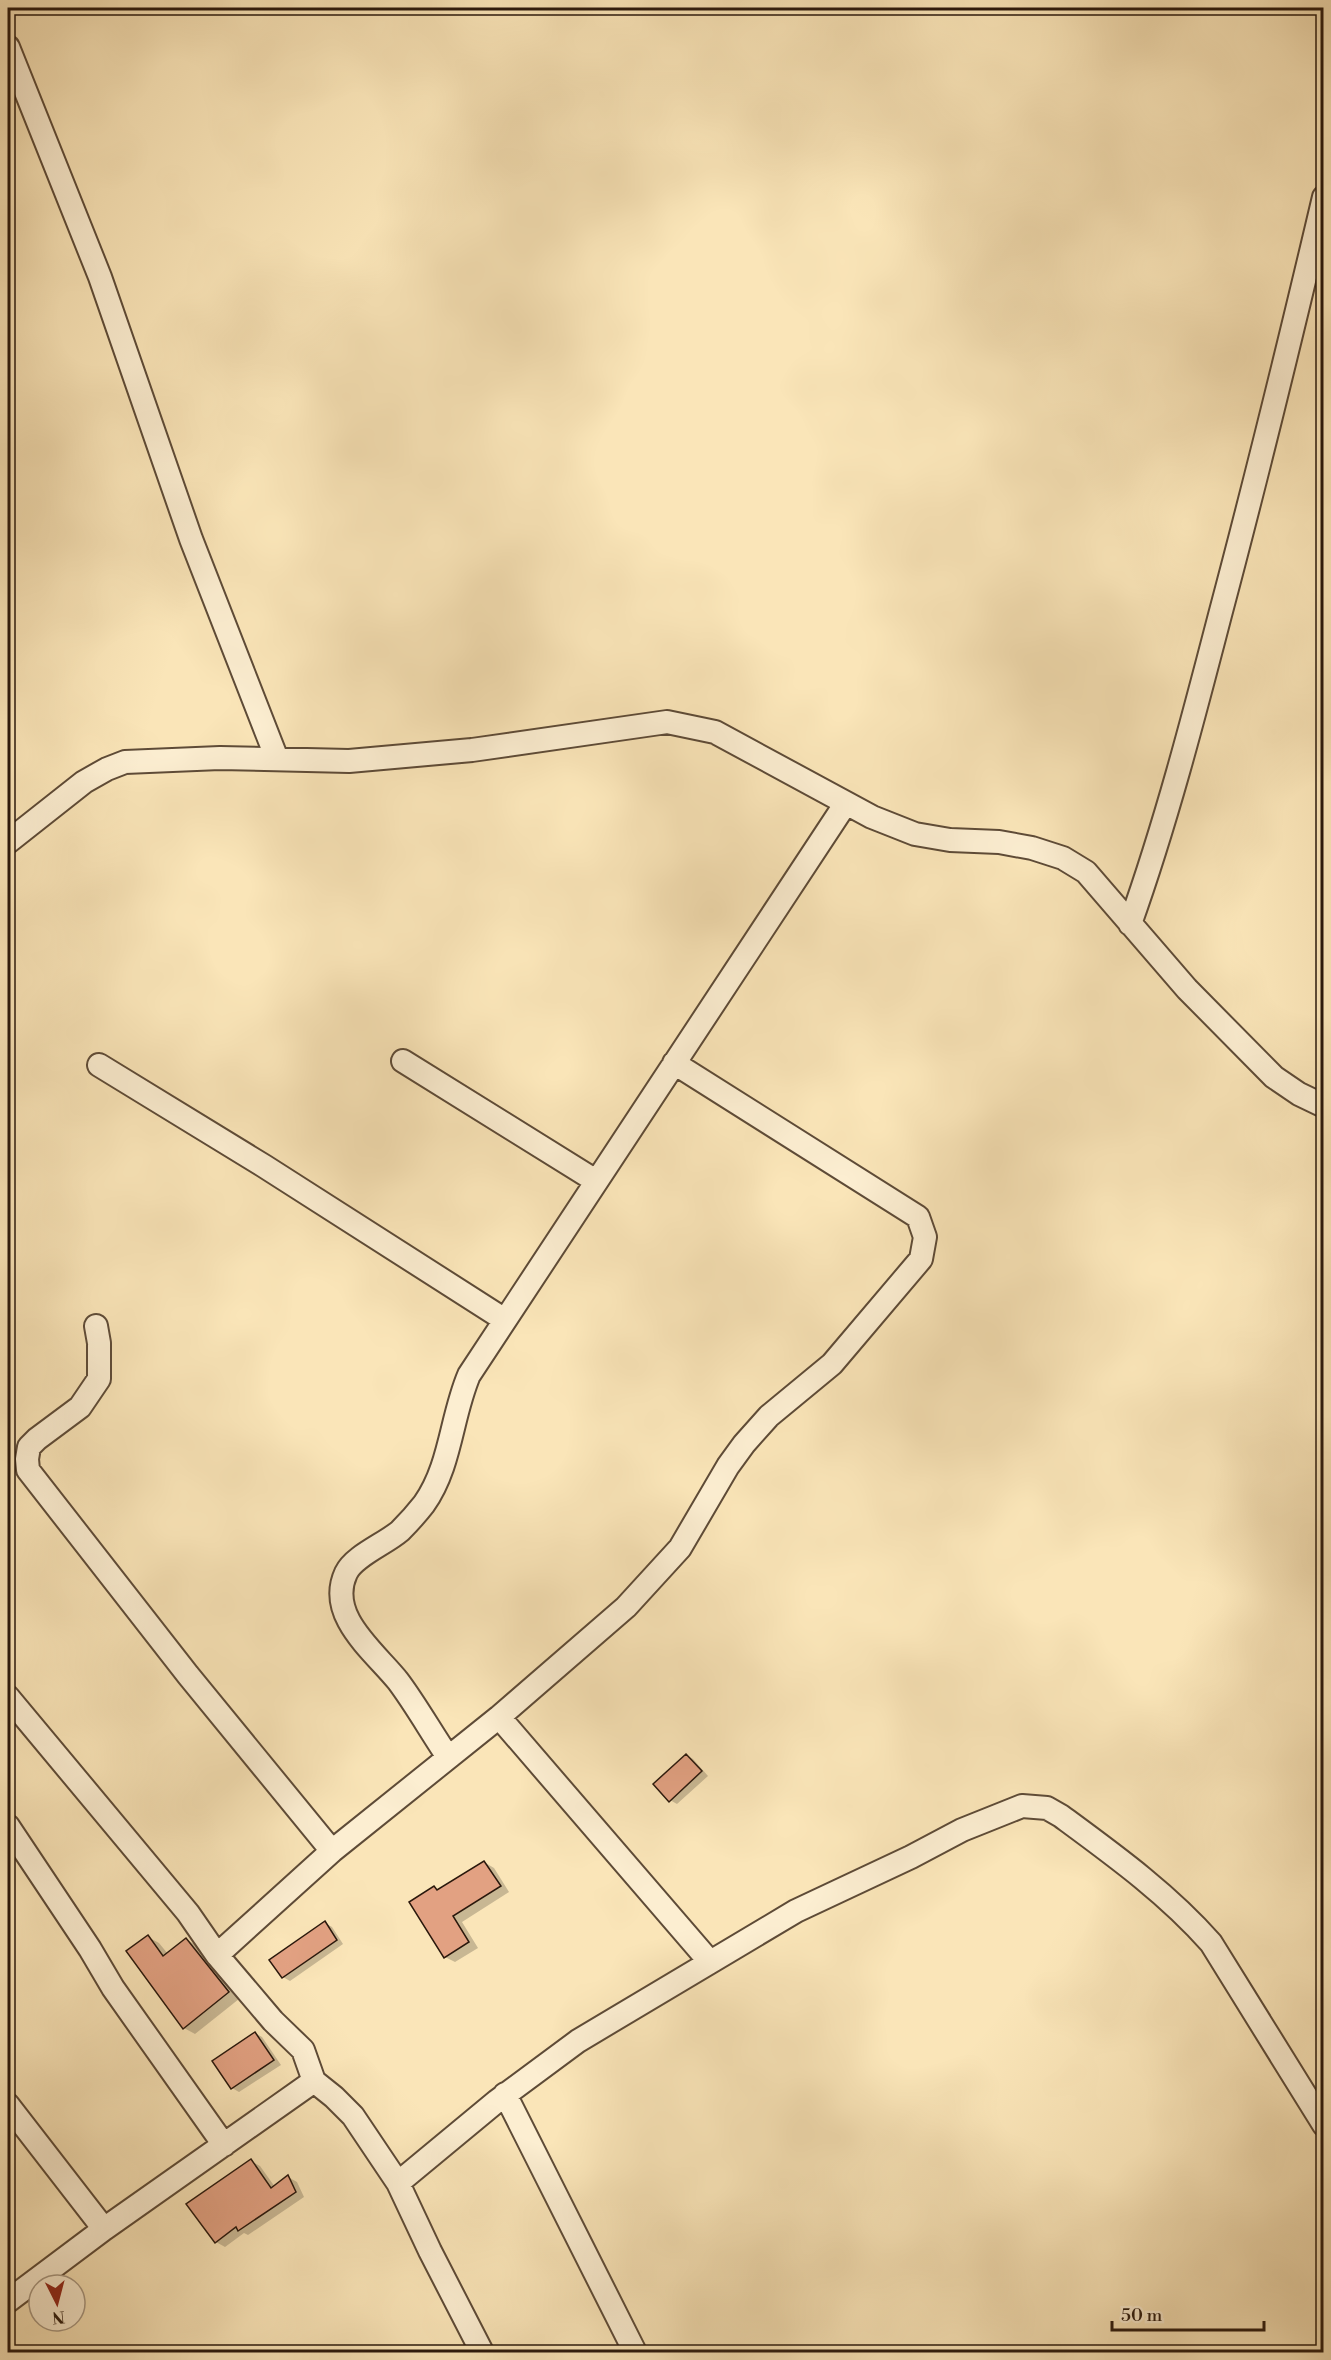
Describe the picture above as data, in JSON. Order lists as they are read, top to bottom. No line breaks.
{"scale_bar":"50 m","north":"bottom"}
